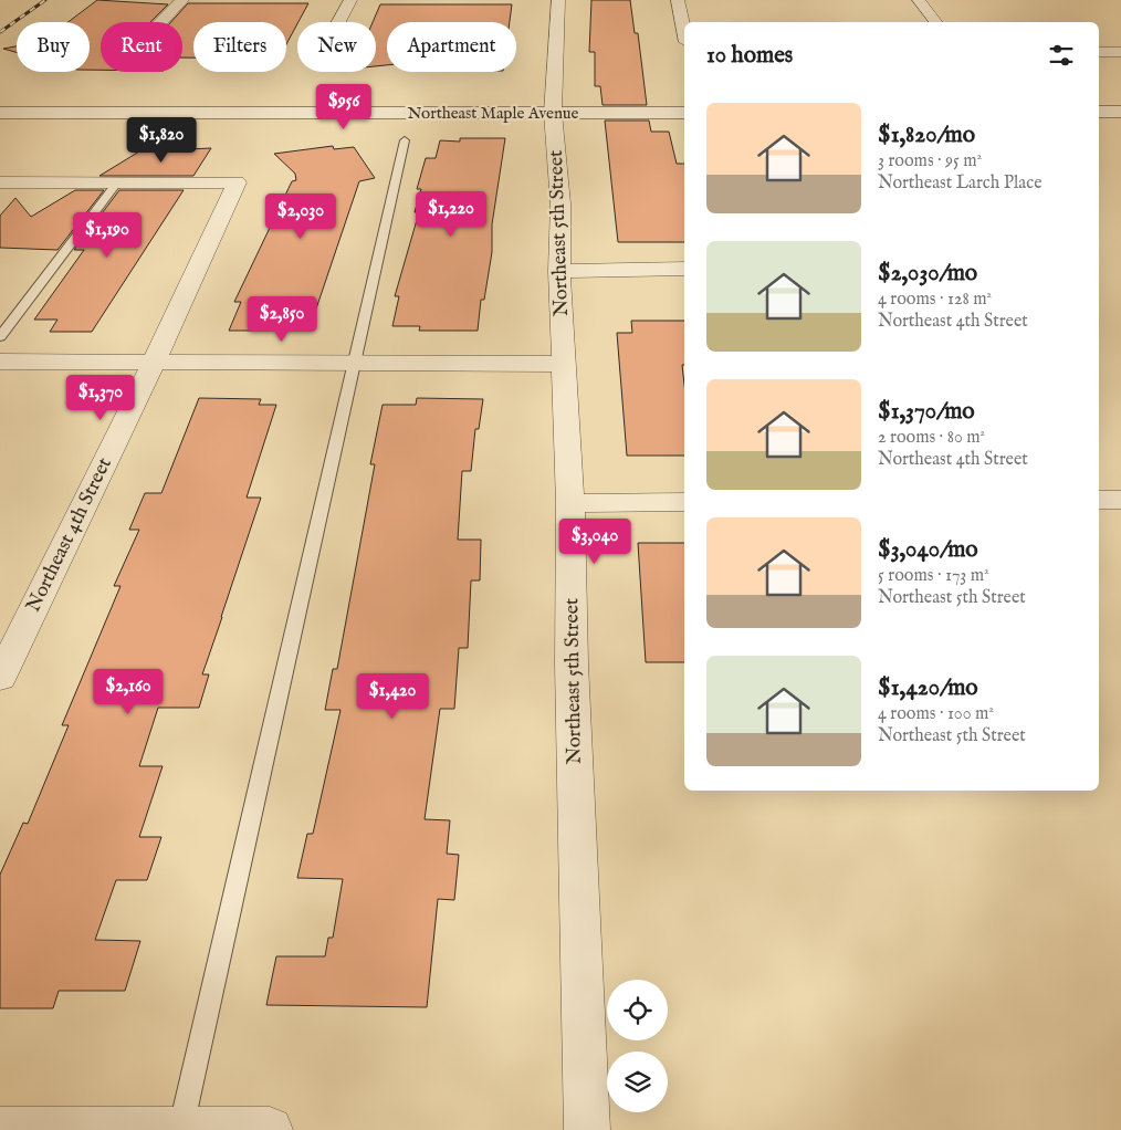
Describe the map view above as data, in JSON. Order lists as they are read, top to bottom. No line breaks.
{"streets":{"street":["Northeast Maple Avenue","Northeast 5th Street","Northeast 4th Street"]},"crossings":[["Northeast Maple Avenue","Northeast 5th Street"]],"page":{"chip":["Buy","Rent","Filters","New","Apartment"],"heading":"10 homes","price":["$956","$1,820","$1,220","$2,030","$1,190","$2,850","$1,370","$3,040","$2,160","$1,420"],"list":[{"name":"$1,820/mo","note":"3 rooms · 95 m² · Northeast Larch Place"},{"name":"$2,030/mo","note":"4 rooms · 128 m² · Northeast 4th Street"},{"name":"$1,370/mo","note":"2 rooms · 80 m² · Northeast 4th Street"},{"name":"$3,040/mo","note":"5 rooms · 173 m² · Northeast 5th Street"},{"name":"$1,420/mo","note":"4 rooms · 100 m² · Northeast 5th Street"}]}}
